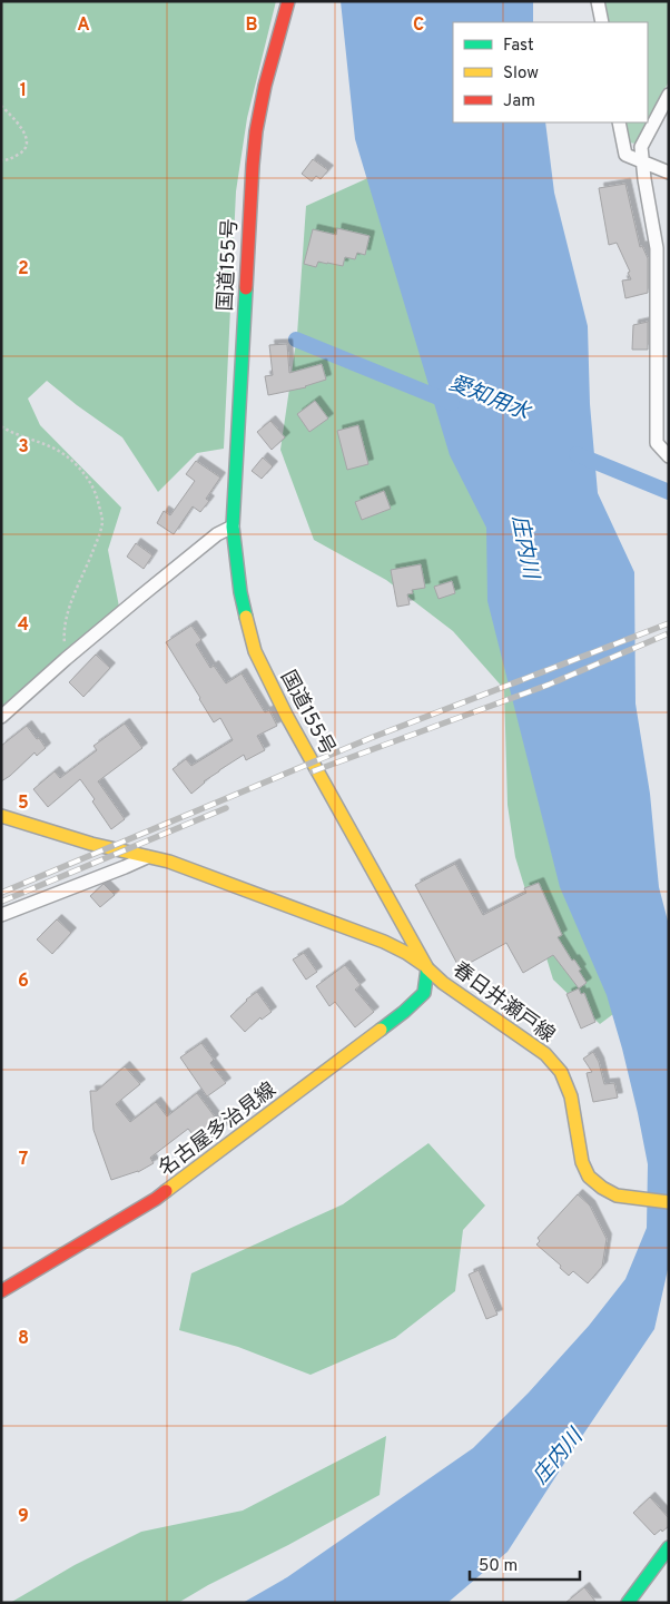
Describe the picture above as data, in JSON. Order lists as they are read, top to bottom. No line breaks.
{"streets":{"main road":["国道155号","春日井瀬戸線","名古屋多治見線"]},"crossings":[["国道155号","春日井瀬戸線"],["国道155号","名古屋多治見線"],["春日井瀬戸線","名古屋多治見線"]],"water":["愛知用水","庄内川"],"legend":["Fast","Slow","Jam"],"scale_bar":"50 m","grid":{"columns":["A","B","C"],"rows":["1","2","3","4","5","6","7","8","9"]}}
